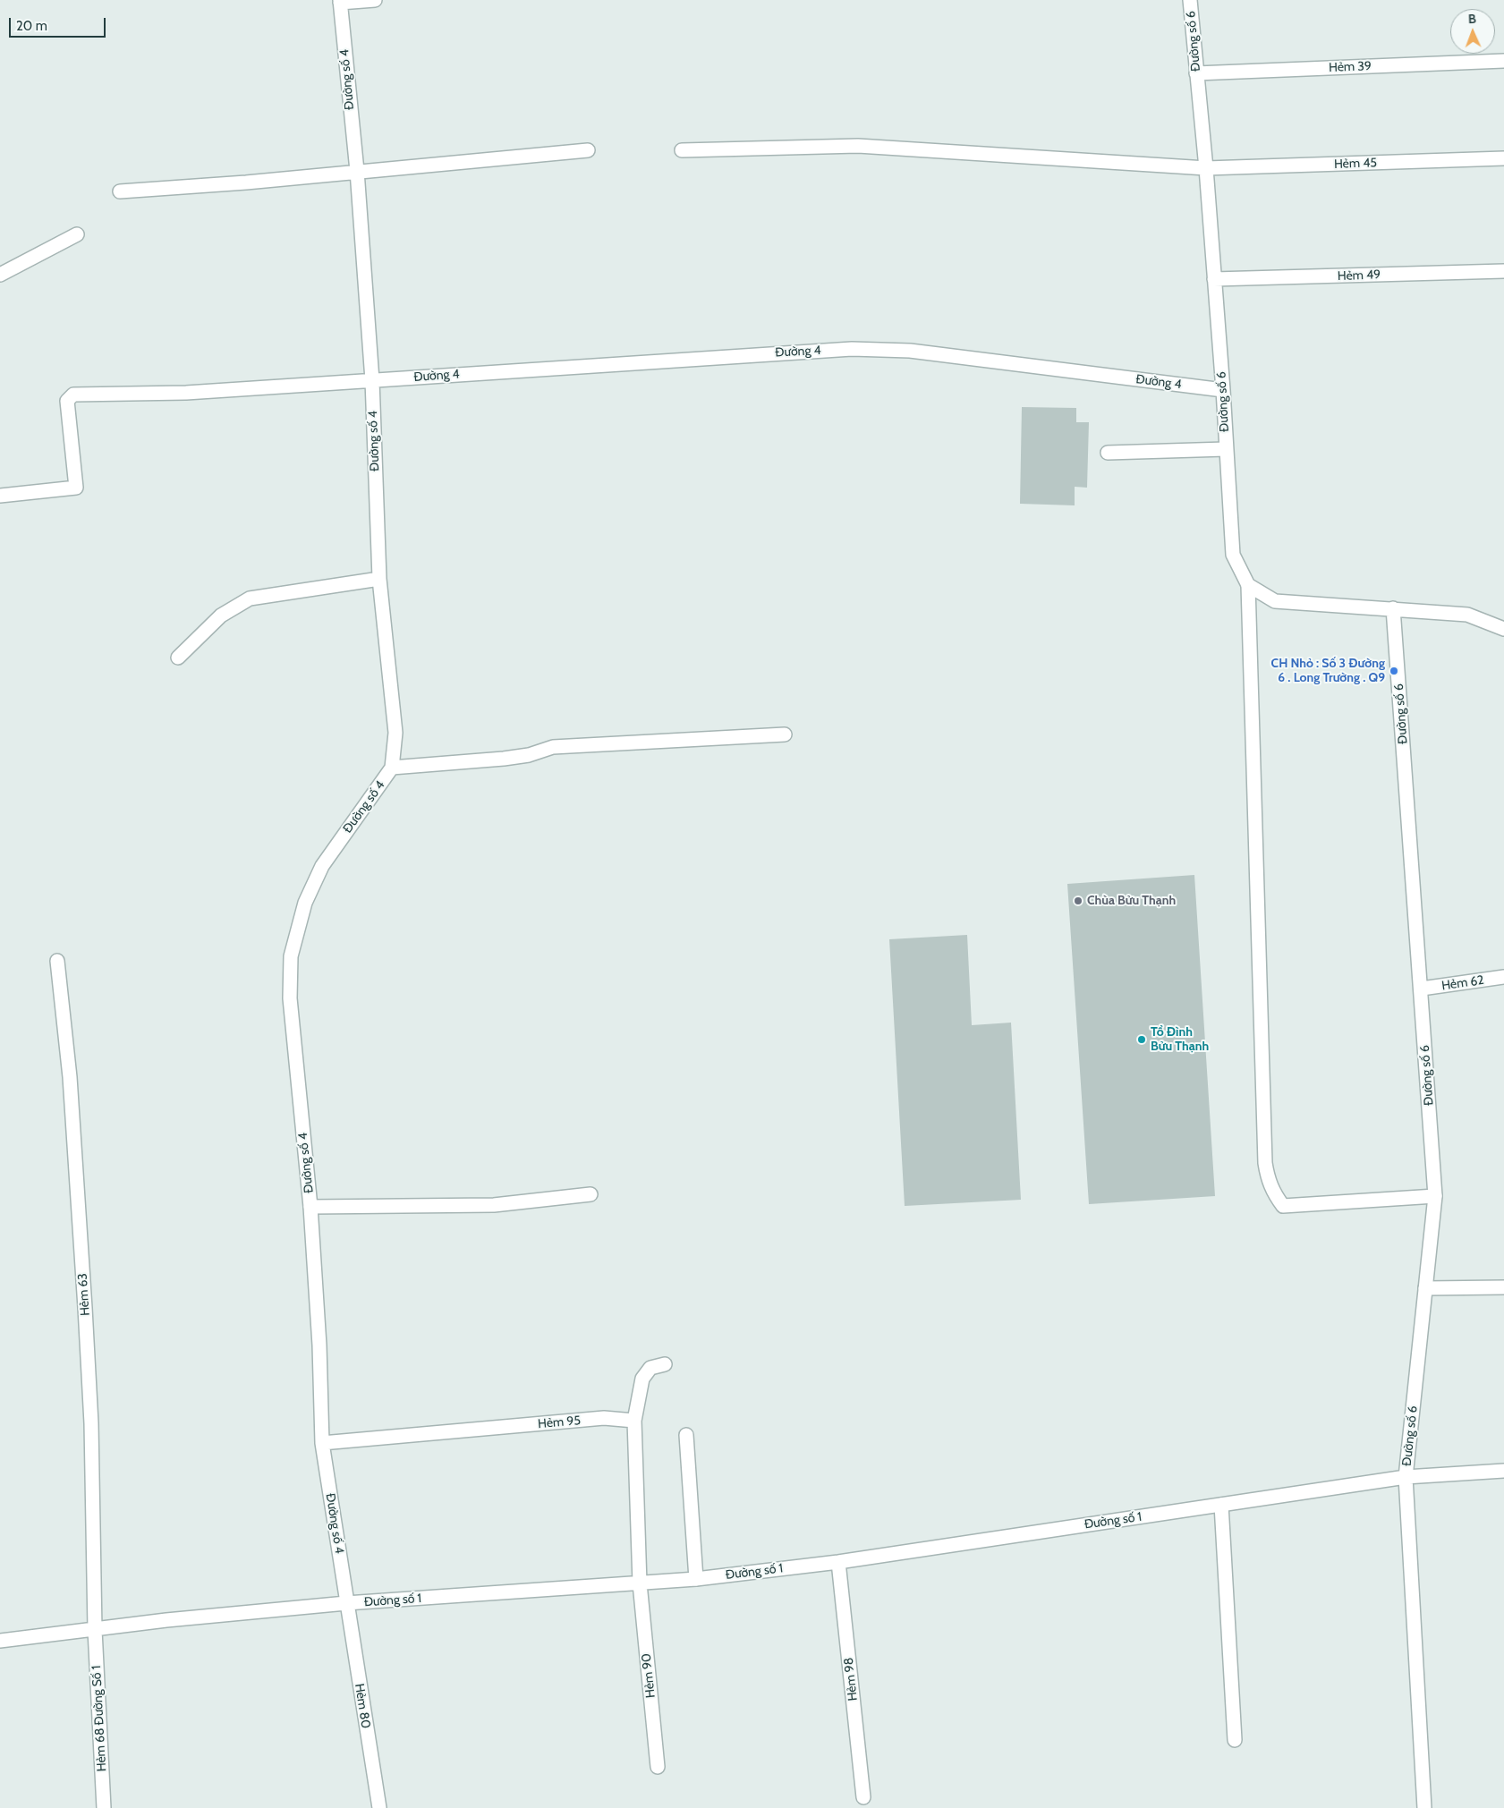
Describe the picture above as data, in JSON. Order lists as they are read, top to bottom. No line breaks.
{"streets":{"street":["Đường số 6","Hẻm 39","Đường số 4","Hẻm 45","Hẻm 49","Đường 4","Hẻm 62","Hẻm 63","Hẻm 95","Đường số 1","Hẻm 90","Hẻm 98","Hẻm 80","Hẻm 68 Đường Số 1"]},"crossings":[["Đường số 6","Hẻm 39"],["Đường số 6","Hẻm 45"],["Đường số 6","Hẻm 49"],["Đường số 6","Đường 4"],["Đường số 6","Hẻm 62"],["Đường số 6","Đường số 1"],["Đường số 4","Đường 4"],["Đường số 4","Hẻm 95"],["Đường số 4","Đường số 1"],["Đường số 4","Hẻm 80"],["Hẻm 63","Đường số 1"],["Hẻm 63","Hẻm 68 Đường Số 1"],["Đường số 1","Hẻm 90"],["Đường số 1","Hẻm 98"],["Đường số 1","Hẻm 80"],["Đường số 1","Hẻm 68 Đường Số 1"]],"places":["CH Nhỏ : Số 3 Đường 6 . Long Trường . Q9","Chùa Bửu Thạnh","Tổ Đình Bửu Thạnh"],"scale_bar":"20 m","north":"top"}
